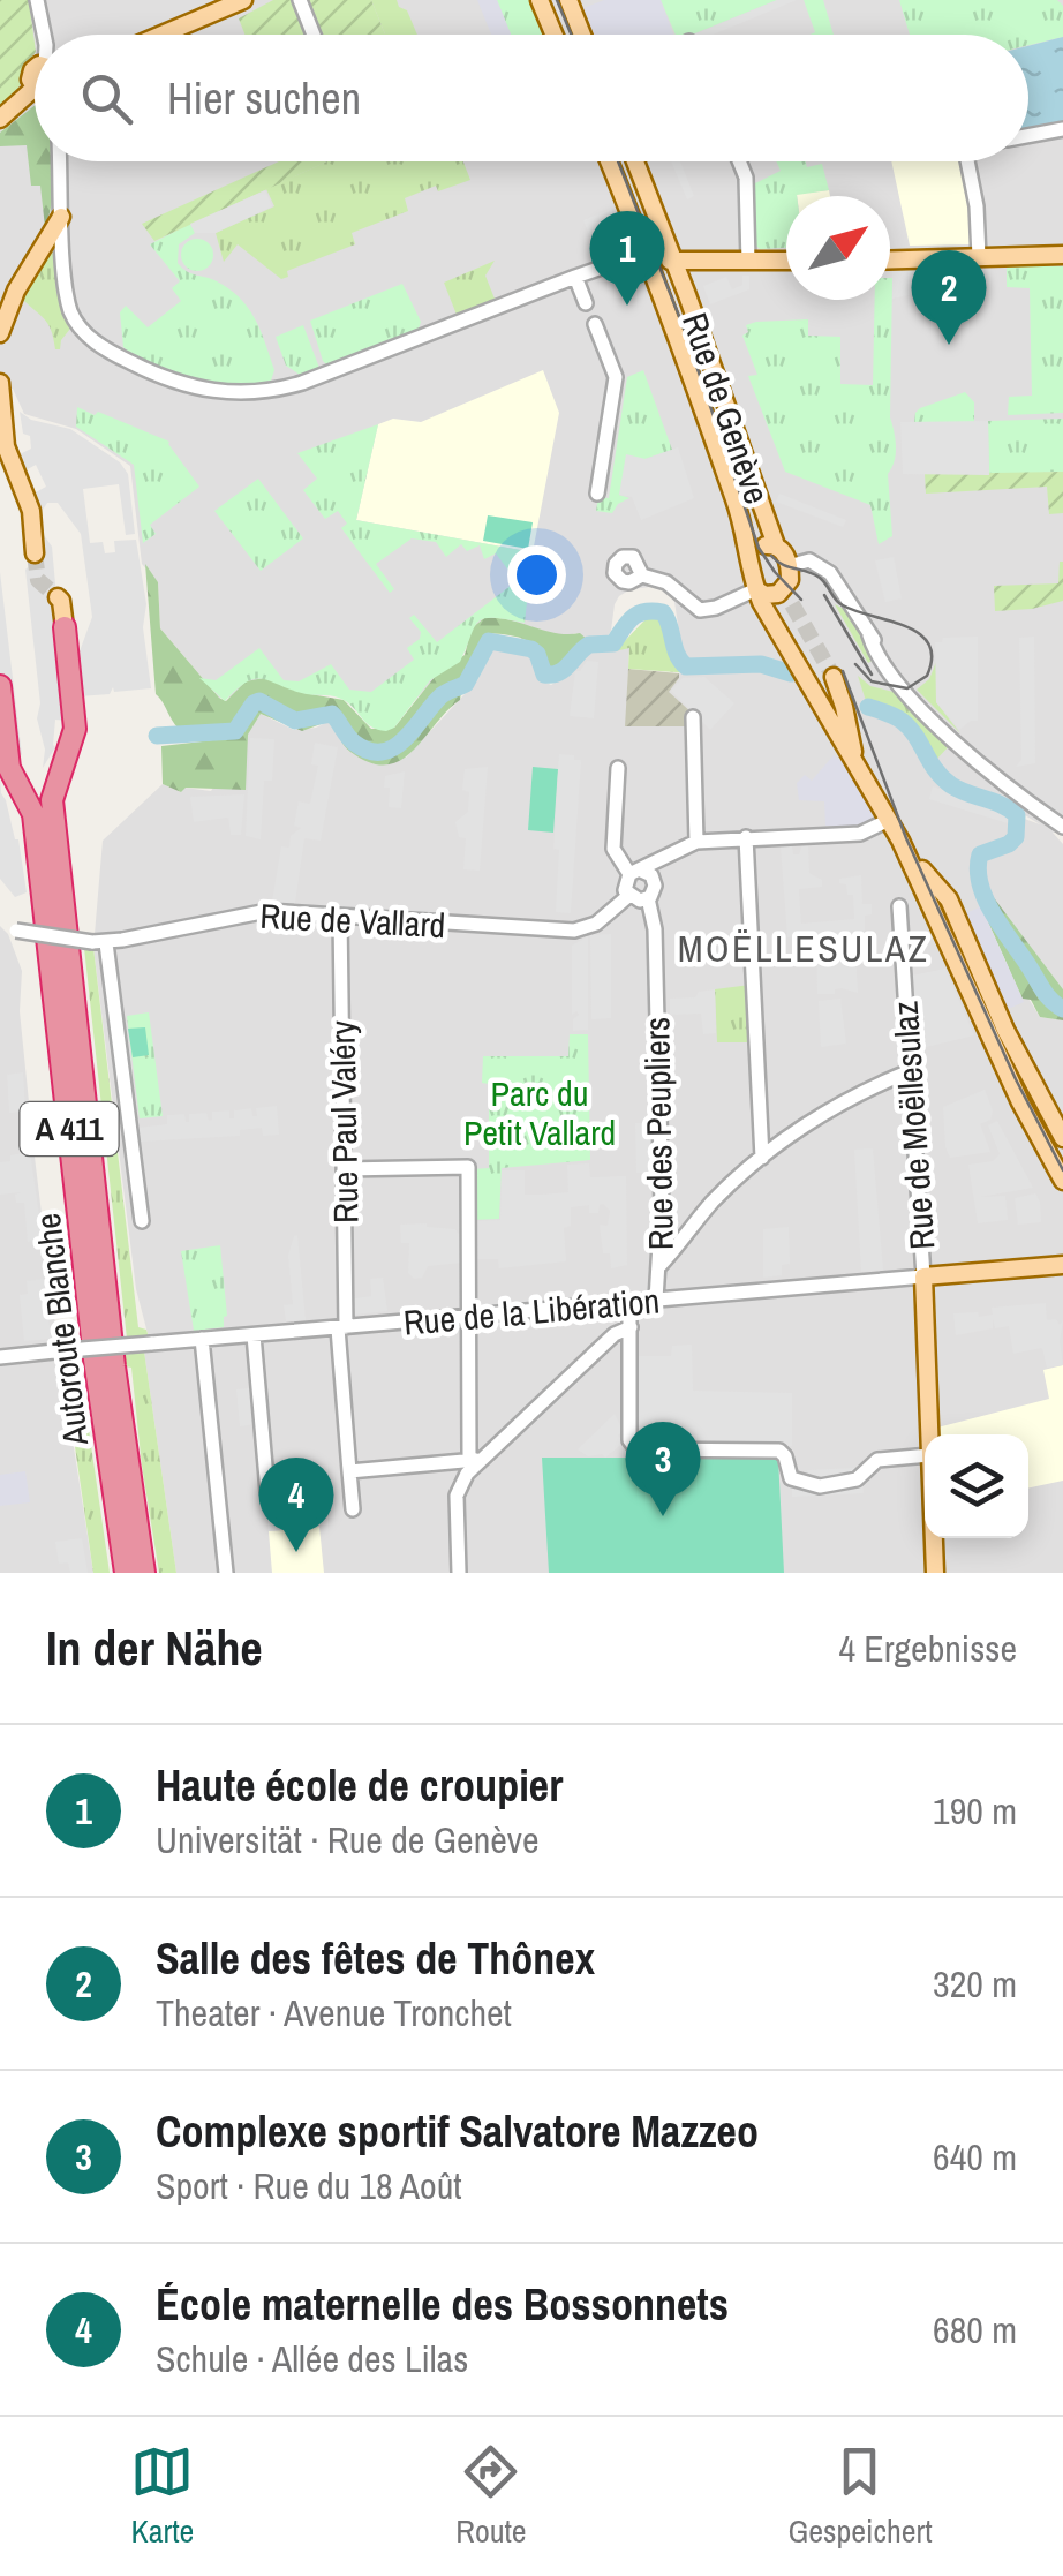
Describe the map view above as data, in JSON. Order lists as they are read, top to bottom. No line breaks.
{"streets":{"highway":["A 411","Autoroute Blanche"],"main road":["Rue de Genève","Rue de la Libération"],"street":["Rue de Vallard","Rue Paul Valéry","Rue de Moëllesulaz","Rue des Peupliers"]},"crossings":[["Rue de Vallard","Rue Paul Valéry"],["Rue de Vallard","Rue des Peupliers"],["Rue Paul Valéry","Rue de la Libération"],["Rue de Moëllesulaz","Rue de la Libération"],["Rue des Peupliers","Rue de la Libération"]],"districts":["MOËLLESULAZ"],"parks":["Parc du Petit Vallard"],"north":"top right","page":{"search":"Hier suchen","pins":["1","2","3","4"],"heading":["In der Nähe","4 Ergebnisse"],"list":[{"mark":"1","name":"Haute école de croupier","note":"Universität · Rue de Genève","value":"190 m"},{"mark":"2","name":"Salle des fêtes de Thônex","note":"Theater · Avenue Tronchet","value":"320 m"},{"mark":"3","name":"Complexe sportif Salvatore Mazzeo","note":"Sport · Rue du 18 Août","value":"640 m"},{"mark":"4","name":"École maternelle des Bossonnets","note":"Schule · Allée des Lilas","value":"680 m"}],"nav":["Karte","Route","Gespeichert"]}}
